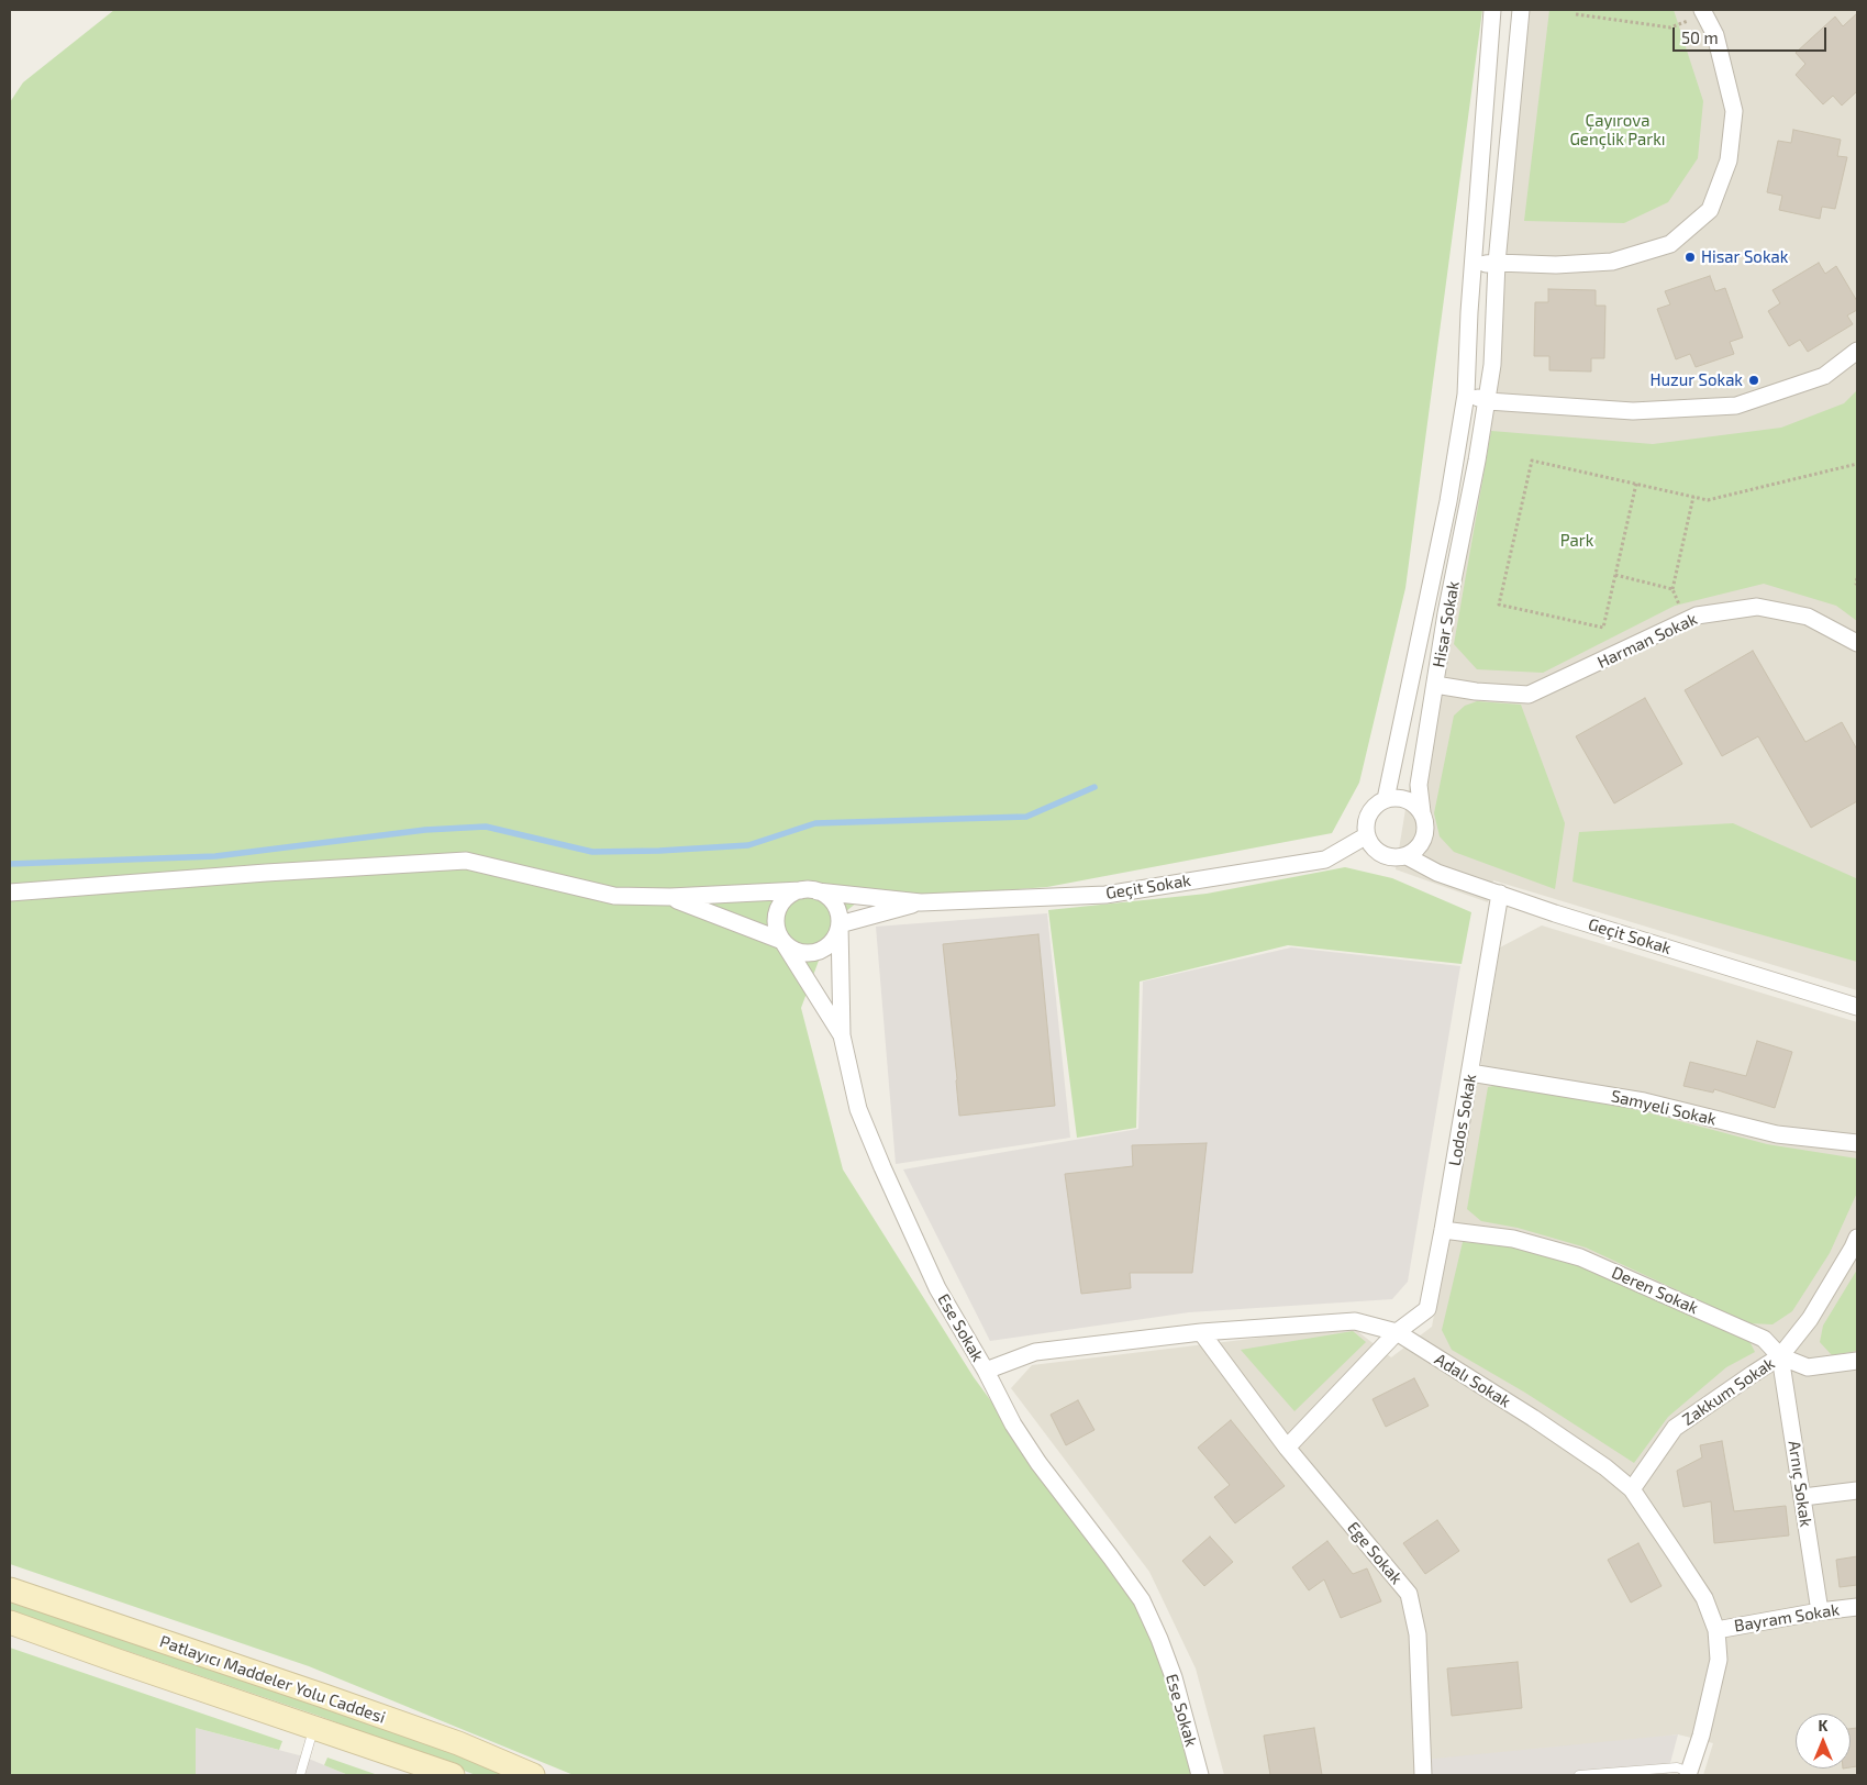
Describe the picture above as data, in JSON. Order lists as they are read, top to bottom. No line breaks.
{"streets":{"main road":["Patlayıcı Maddeler Yolu Caddesi"],"street":["Hisar Sokak","Harman Sokak","Geçit Sokak","Samyeli Sokak","Lodos Sokak","Deren Sokak","Ese Sokak","Adalı Sokak","Zakkum Sokak","Arnıç Sokak","Ege Sokak","Bayram Sokak"]},"crossings":[["Hisar Sokak","Harman Sokak"],["Hisar Sokak","Geçit Sokak"],["Geçit Sokak","Lodos Sokak"],["Samyeli Sokak","Lodos Sokak"],["Lodos Sokak","Deren Sokak"],["Lodos Sokak","Adalı Sokak"],["Deren Sokak","Zakkum Sokak"],["Deren Sokak","Arnıç Sokak"],["Ese Sokak","Adalı Sokak"],["Adalı Sokak","Zakkum Sokak"],["Adalı Sokak","Ege Sokak"],["Adalı Sokak","Bayram Sokak"],["Zakkum Sokak","Arnıç Sokak"],["Arnıç Sokak","Bayram Sokak"]],"parks":["Çayırova Gençlik Parkı","Park"],"places":["Hisar Sokak","Huzur Sokak"],"scale_bar":"50 m","north":"top"}
